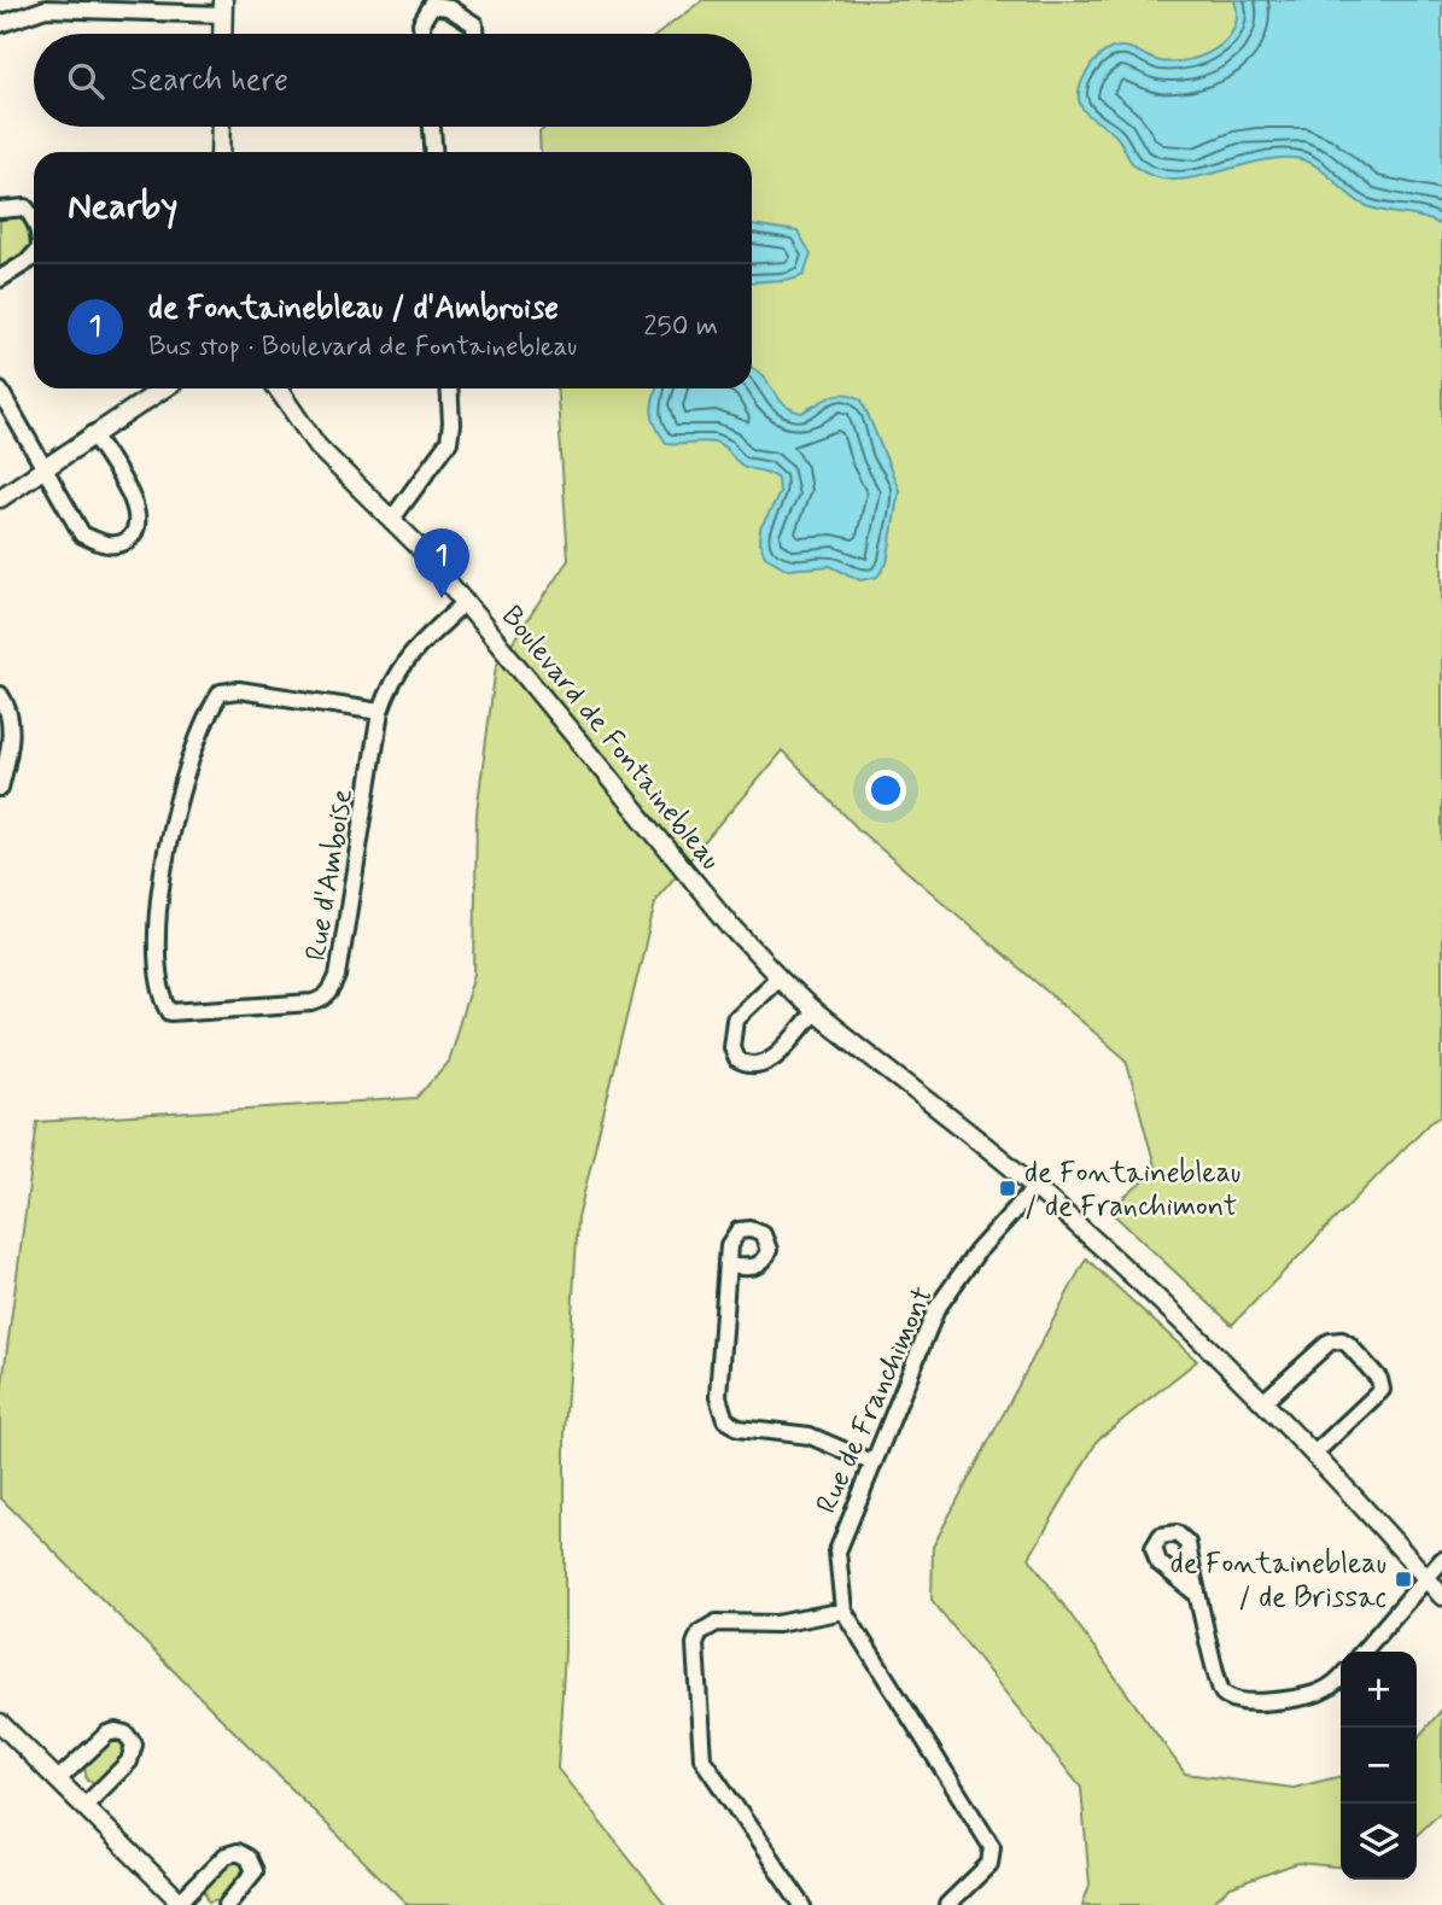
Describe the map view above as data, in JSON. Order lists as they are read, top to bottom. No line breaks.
{"streets":{"street":["Boulevard de Fontainebleau","Rue d'Amboise","Rue de Franchimont"]},"crossings":[["Boulevard de Fontainebleau","Rue d'Amboise"],["Boulevard de Fontainebleau","Rue de Franchimont"]],"places":{"transit":["de Fontainebleau / de Franchimont","de Fontainebleau / de Brissac"]},"page":{"search":"Search here","heading":"Nearby","list":[{"mark":"1","name":"de Fontainebleau / d'Ambroise","note":"Bus stop · Boulevard de Fontainebleau","value":"250 m"}],"pins":"1","map_buttons":["+","−"]}}
